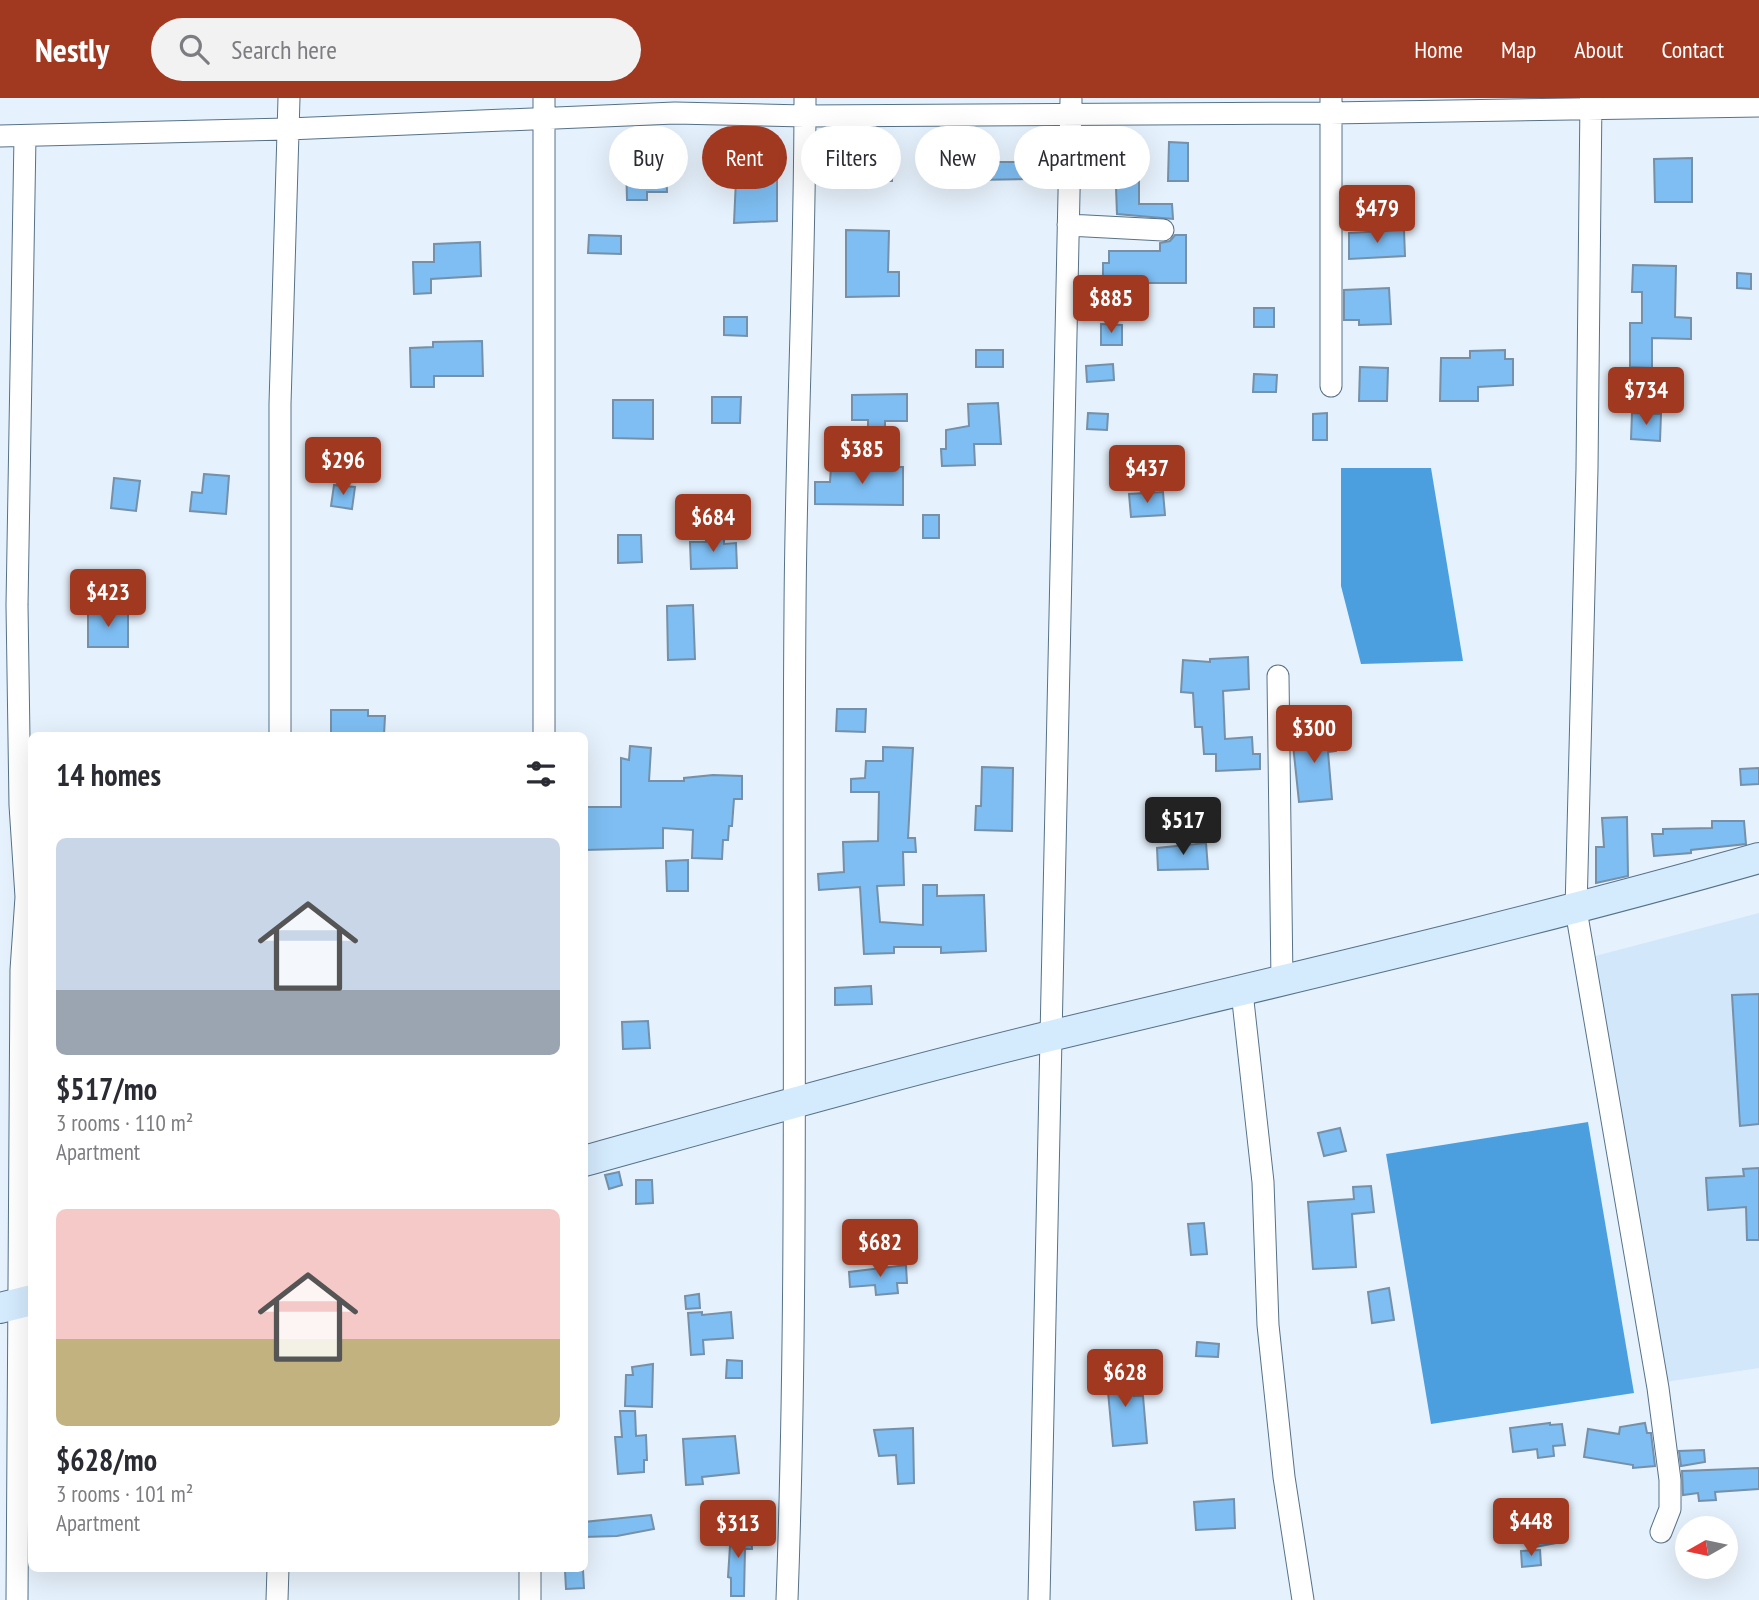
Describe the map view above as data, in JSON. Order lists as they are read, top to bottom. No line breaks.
{"north":"left","page":{"header":"Nestly","search":"Search here","nav":["Home","Map","About","Contact"],"chip":["Buy","Rent","Filters","New","Apartment"],"price":["$479","$885","$734","$385","$296","$437","$684","$423","$300","$517","$682","$628","$448","$313"],"heading":"14 homes","list":[{"name":"$517/mo","note":"3 rooms · 110 m² · Apartment"},{"name":"$628/mo","note":"3 rooms · 101 m² · Apartment"}]}}
